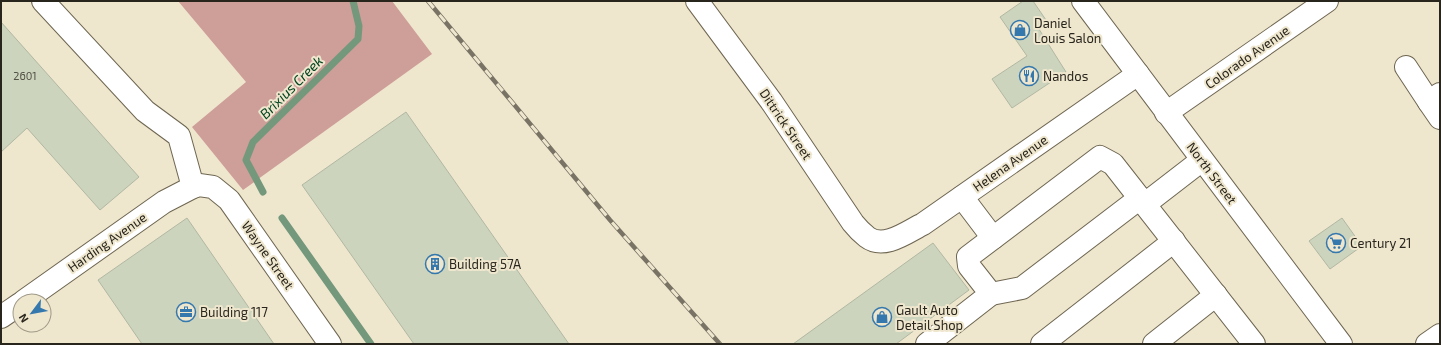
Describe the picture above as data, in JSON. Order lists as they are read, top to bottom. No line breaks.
{"streets":{"street":["Colorado Avenue","Dittrick Street","Helena Avenue","North Street","Harding Avenue","Wayne Street"]},"crossings":[["Colorado Avenue","North Street"],["Dittrick Street","Helena Avenue"],["Helena Avenue","North Street"],["Harding Avenue","Wayne Street"]],"water":["Brixius Creek"],"places":{"shop":["Daniel Louis Salon","Gault Auto Detail Shop"],"restaurant":["Nandos"],"supermarket":["Century 21"],"building":["Building 57A"],"office":["Building 117"]},"house_numbers":["2601"],"north":"bottom left"}
